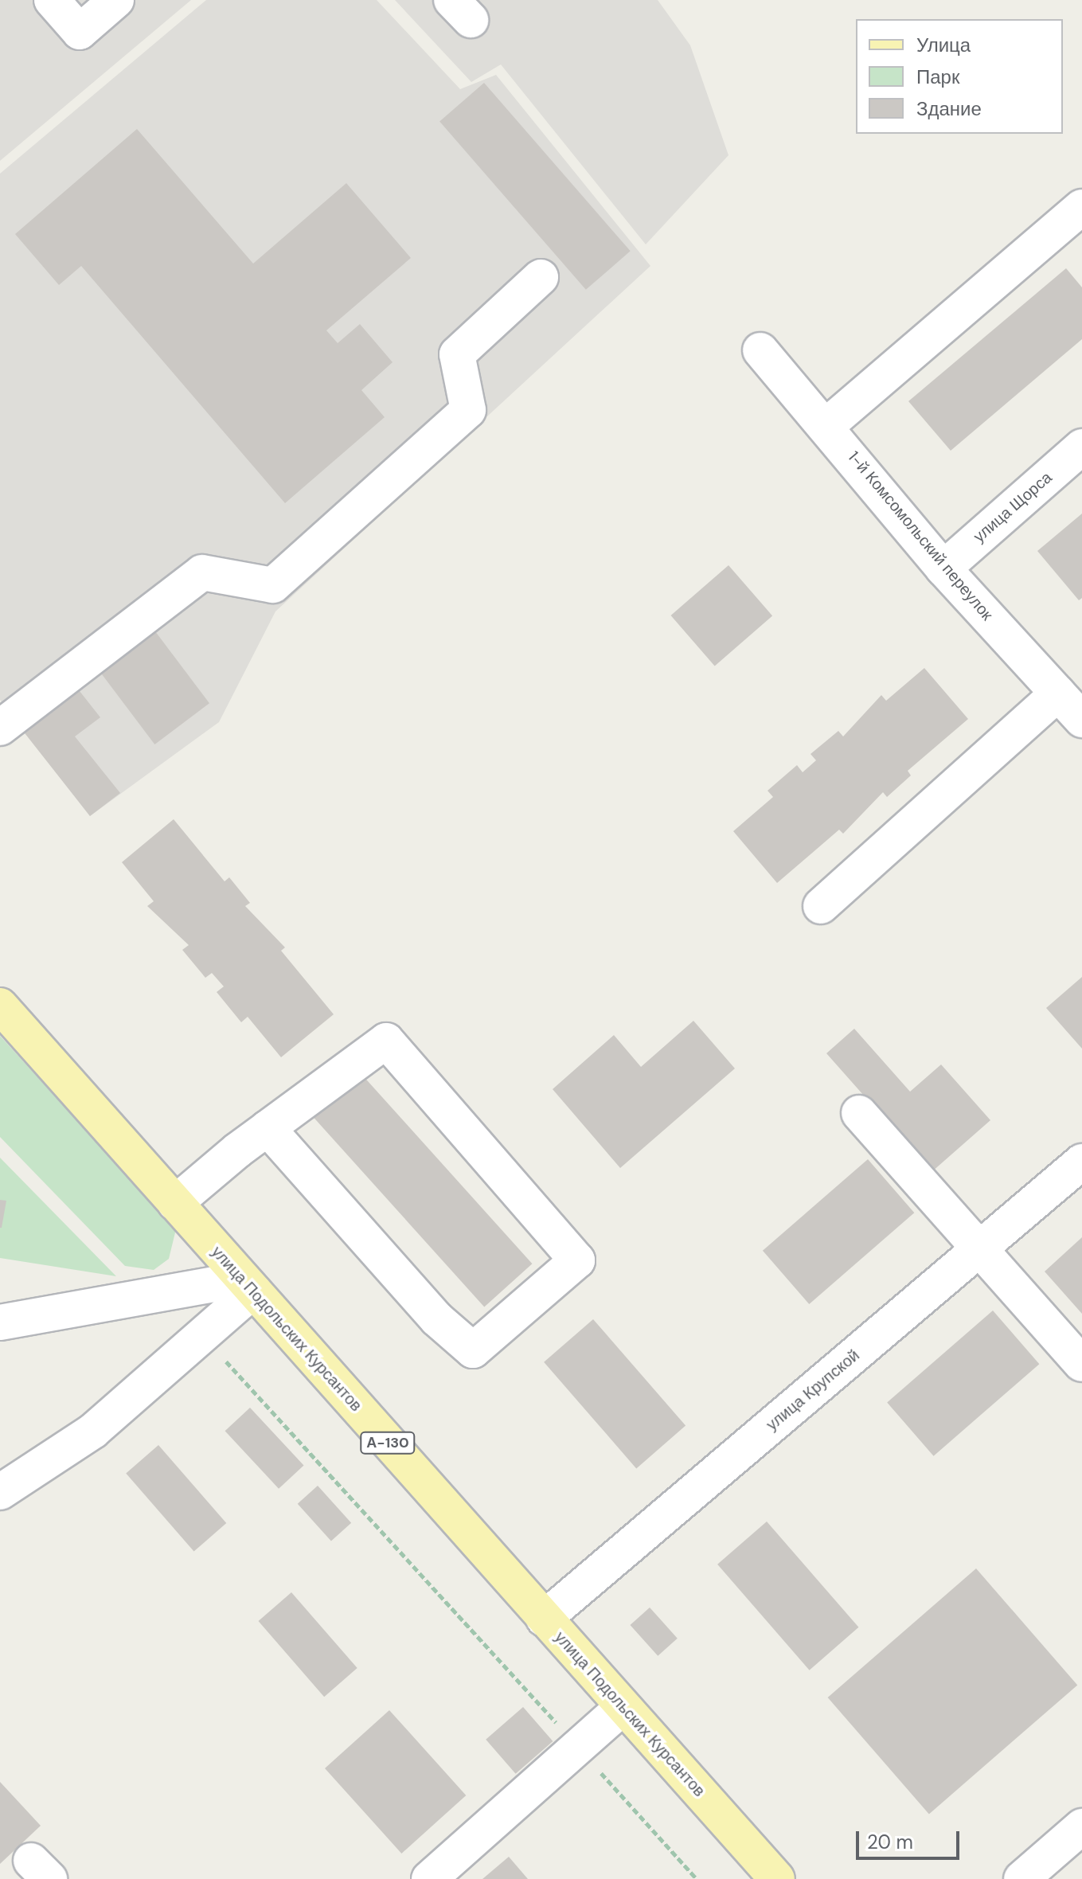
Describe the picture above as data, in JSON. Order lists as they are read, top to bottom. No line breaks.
{"streets":{"main road":["улица Подольских Курсантов","А-130"],"street":["улица Щорса","1-й Комсомольский переулок","улица Крупской"]},"crossings":[["улица Щорса","1-й Комсомольский переулок"],["улица Подольских Курсантов","улица Крупской"]],"legend":["Улица","Парк","Здание"],"scale_bar":"20 m"}
